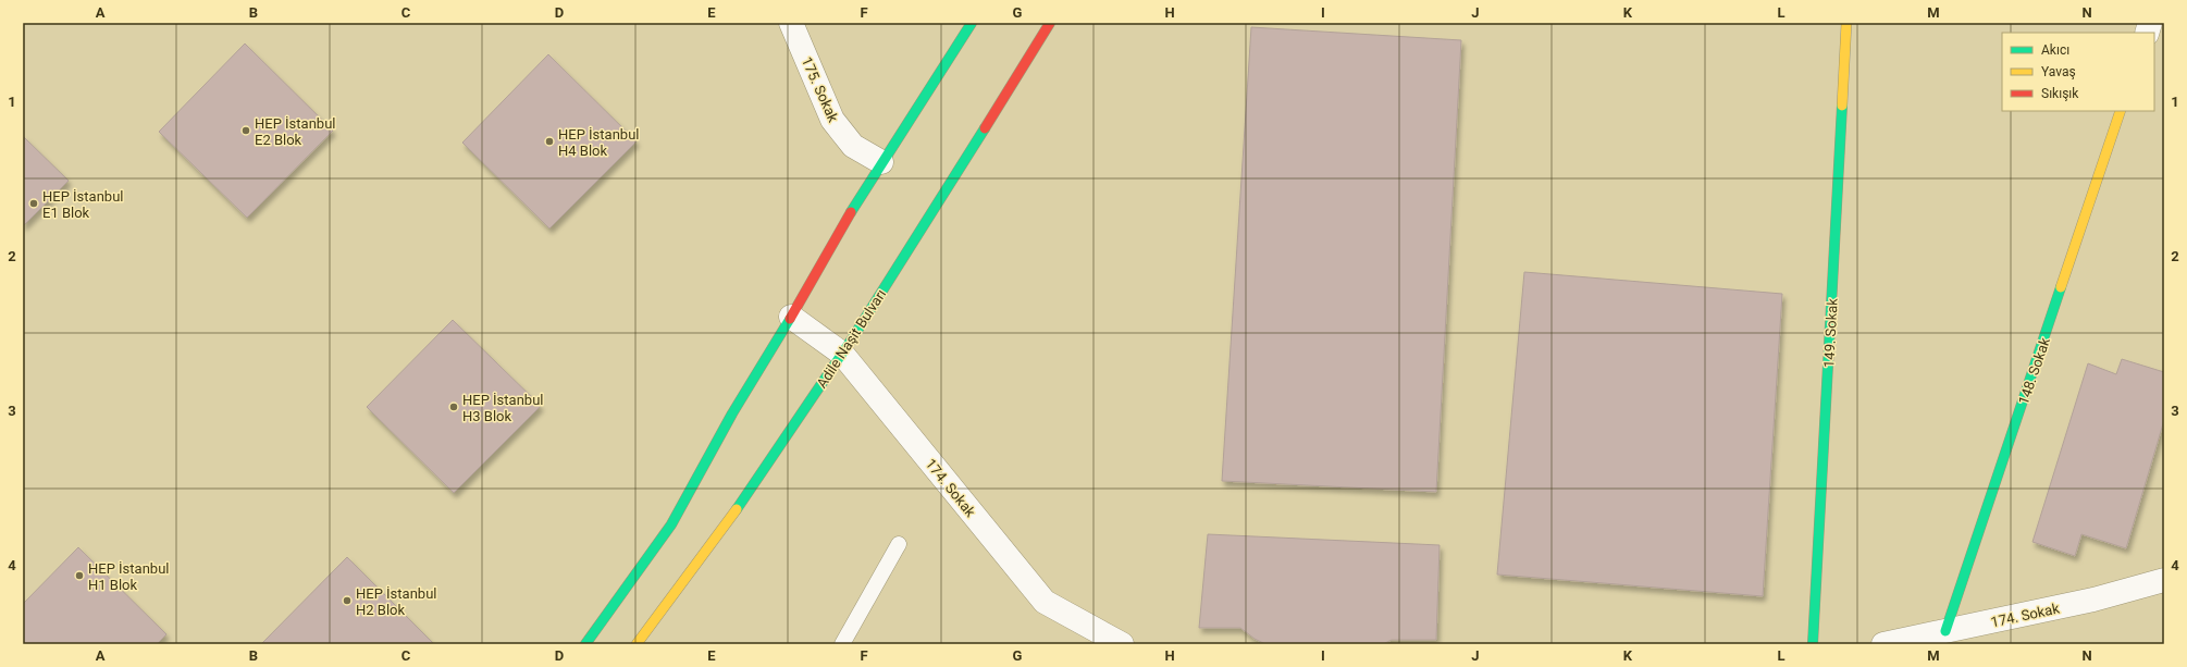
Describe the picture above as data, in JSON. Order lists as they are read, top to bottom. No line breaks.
{"streets":{"main road":["149. Sokak","Adile Naşit Bulvarı","148. Sokak"],"street":["175. Sokak","174. Sokak"]},"crossings":[["Adile Naşit Bulvarı","174. Sokak"],["148. Sokak","174. Sokak"]],"places":["HEP İstanbul E2 Blok","HEP İstanbul H4 Blok","HEP İstanbul E1 Blok","HEP İstanbul H3 Blok","HEP İstanbul H1 Blok","HEP İstanbul H2 Blok"],"legend":["Akıcı","Yavaş","Sıkışık"],"grid":{"columns":["A","B","C","D","E","F","G","H","I","J","K","L","M","N"],"rows":["1","2","3","4"]}}
